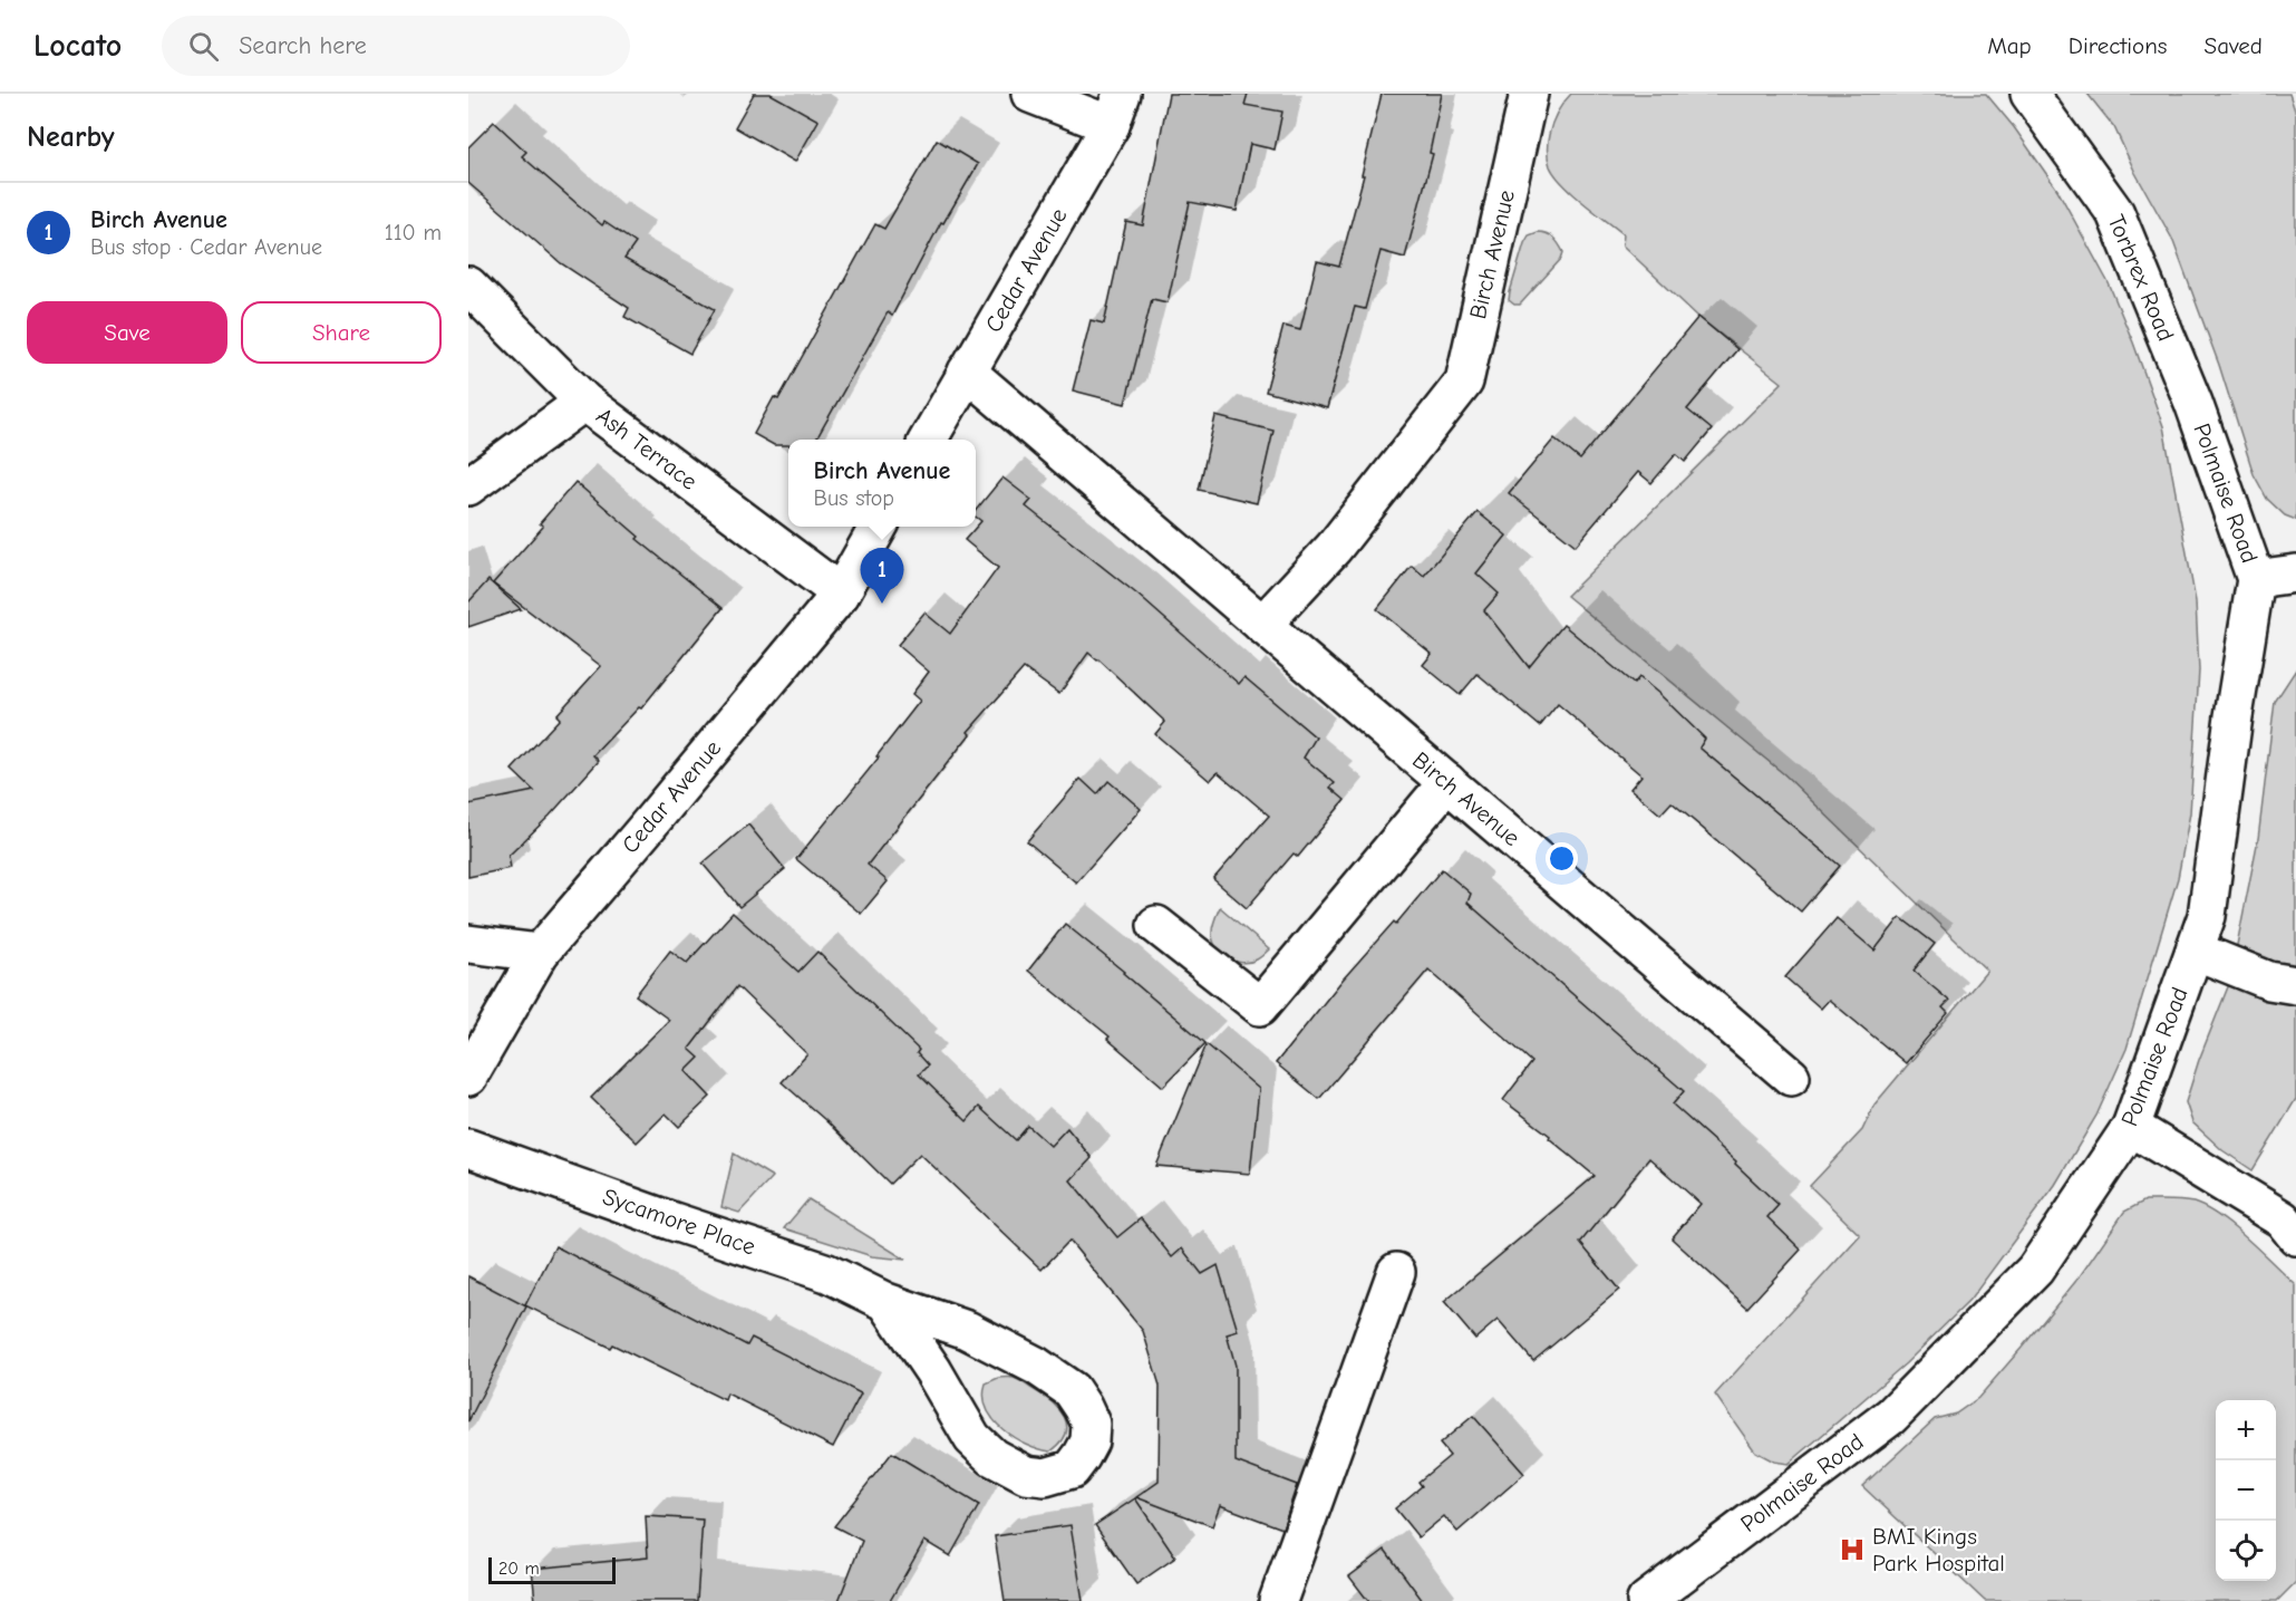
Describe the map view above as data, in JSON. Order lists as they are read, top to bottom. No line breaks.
{"streets":{"street":["Birch Avenue","Cedar Avenue","Torbrex Road","Ash Terrace","Polmaise Road","Sycamore Place"]},"crossings":[["Birch Avenue","Cedar Avenue"],["Cedar Avenue","Ash Terrace"],["Torbrex Road","Polmaise Road"]],"places":{"hospital":["BMI Kings Park Hospital"]},"scale_bar":"20 m","page":{"header":"Locato","search":"Search here","nav":["Map","Directions","Saved"],"heading":"Nearby","list":[{"mark":"1","name":"Birch Avenue","note":"Bus stop · Cedar Avenue","value":"110 m"}],"buttons":["Save","Share"],"popup":["Birch Avenue","Bus stop"],"pins":"1","map_buttons":["+","−"],"scale":"20 m"}}
